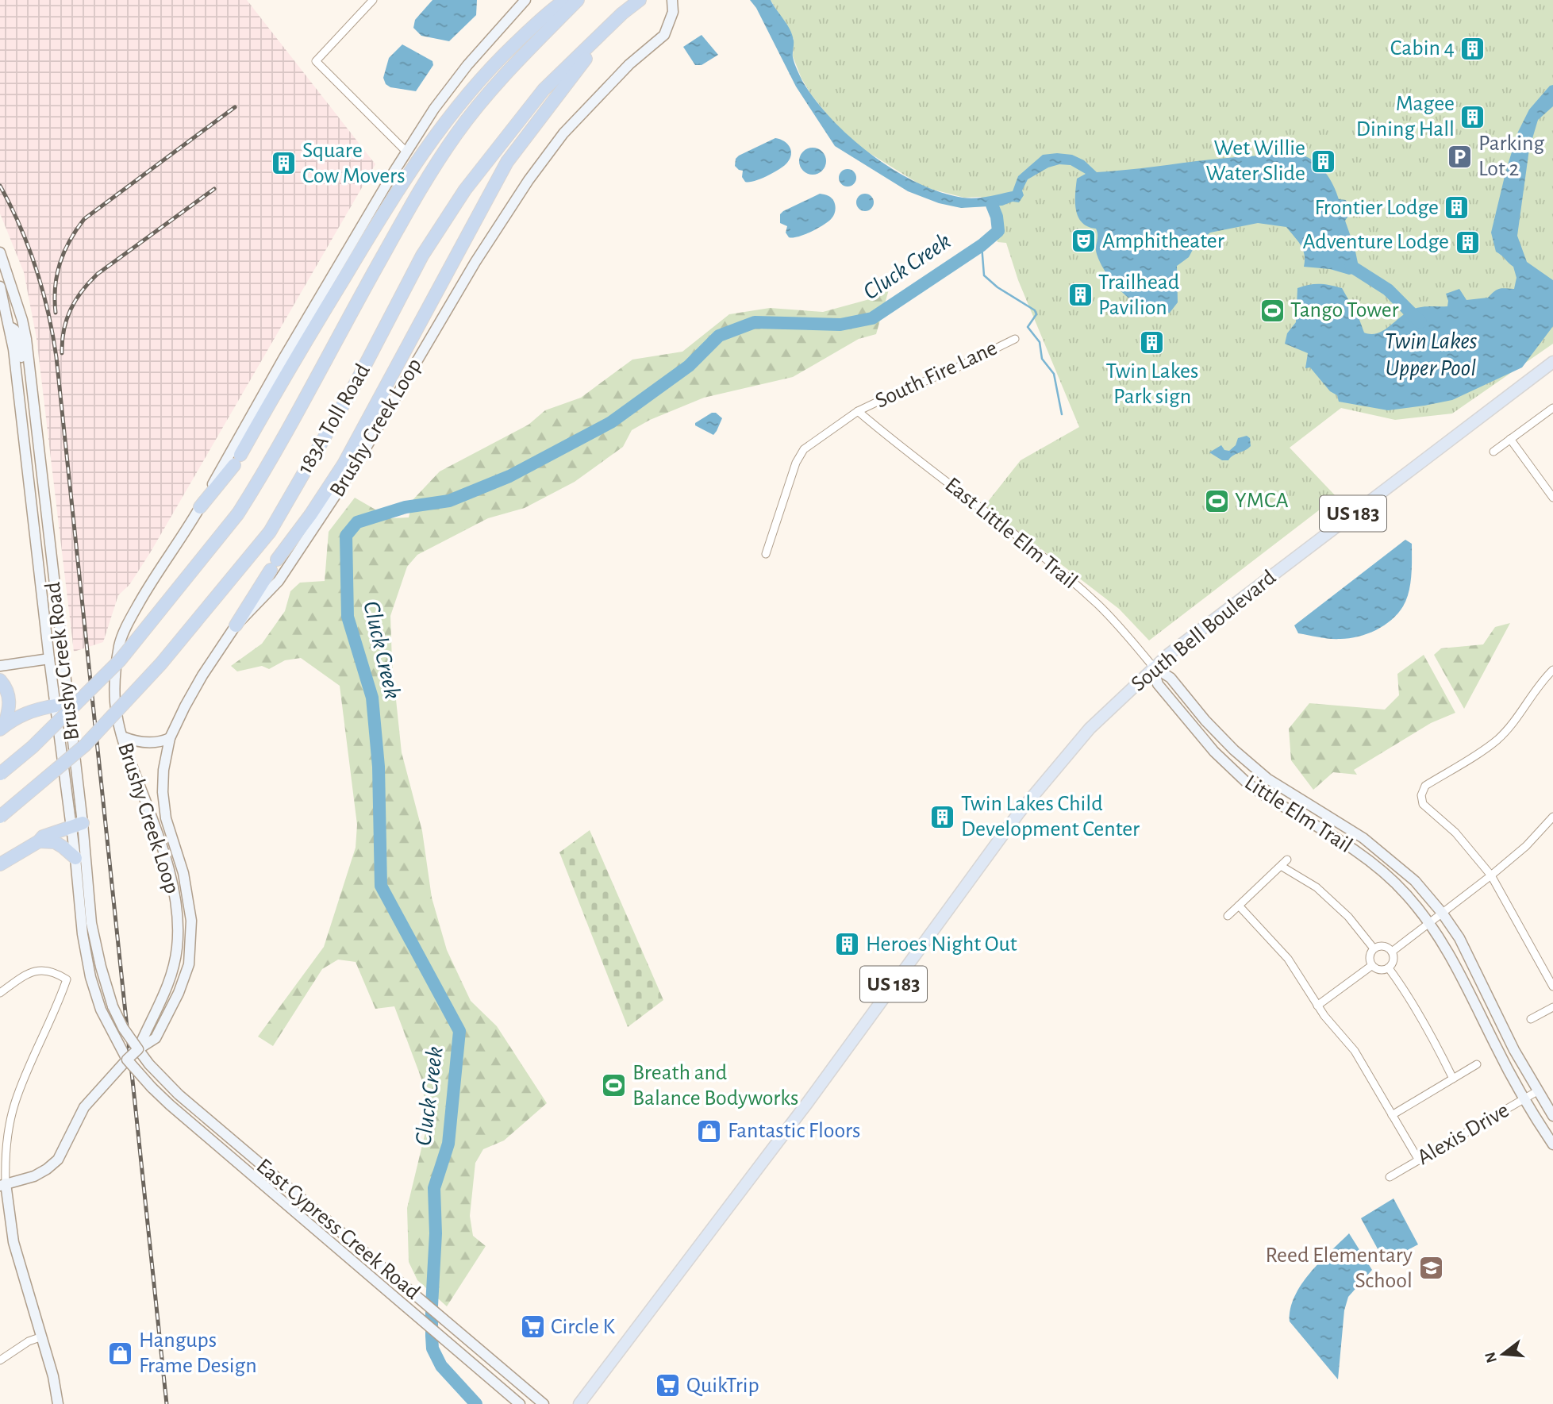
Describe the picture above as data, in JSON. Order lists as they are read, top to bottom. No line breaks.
{"streets":{"highway":["183A Toll Road"],"main road":["Brushy Creek Loop","US 183","South Bell Boulevard","Brushy Creek Road","Little Elm Trail","East Cypress Creek Road"],"street":["South Fire Lane","East Little Elm Trail","Alexis Drive"]},"crossings":[["South Fire Lane","East Little Elm Trail"],["Brushy Creek Loop","Brushy Creek Road"],["Brushy Creek Loop","East Cypress Creek Road"],["East Little Elm Trail","South Bell Boulevard"],["East Little Elm Trail","Little Elm Trail"],["South Bell Boulevard","Little Elm Trail"],["Brushy Creek Road","East Cypress Creek Road"],["Little Elm Trail","Alexis Drive"]],"water":["Cluck Creek","Twin Lakes Upper Pool"],"places":{"building":["Cabin 4","Magee Dining Hall","Wet Willie Water Slide","Square Cow Movers","Frontier Lodge","Adventure Lodge","Trailhead Pavilion","Twin Lakes Park sign","Twin Lakes Child Development Center","Heroes Night Out"],"parking":["Parking Lot 2"],"theatre":["Amphitheater"],"sports":["Tango Tower","YMCA","Breath and Balance Bodyworks"],"shop":["Fantastic Floors","Hangups Frame Design"],"school or university":["Reed Elementary School"],"supermarket":["Circle K","QuikTrip"]},"north":"left"}
